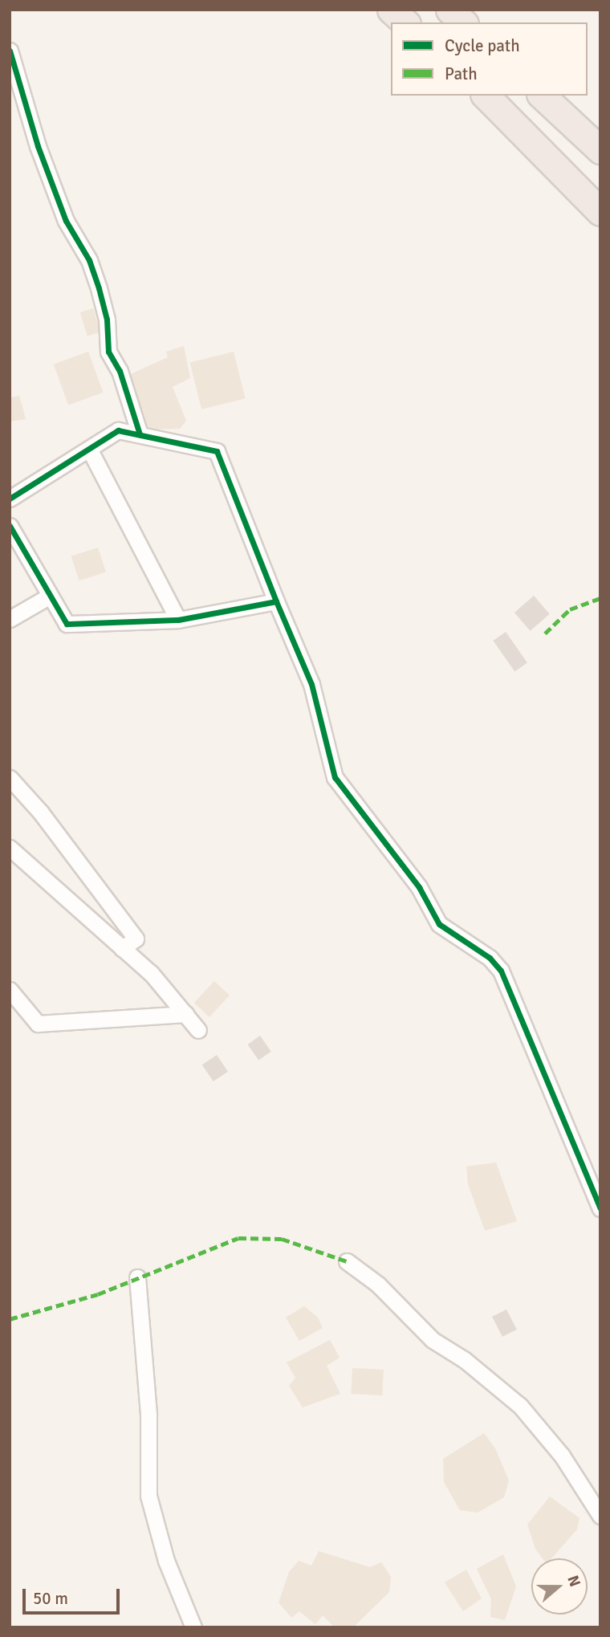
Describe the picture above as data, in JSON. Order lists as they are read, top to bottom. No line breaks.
{"legend":["Cycle path","Path"],"scale_bar":"50 m","north":"right"}
